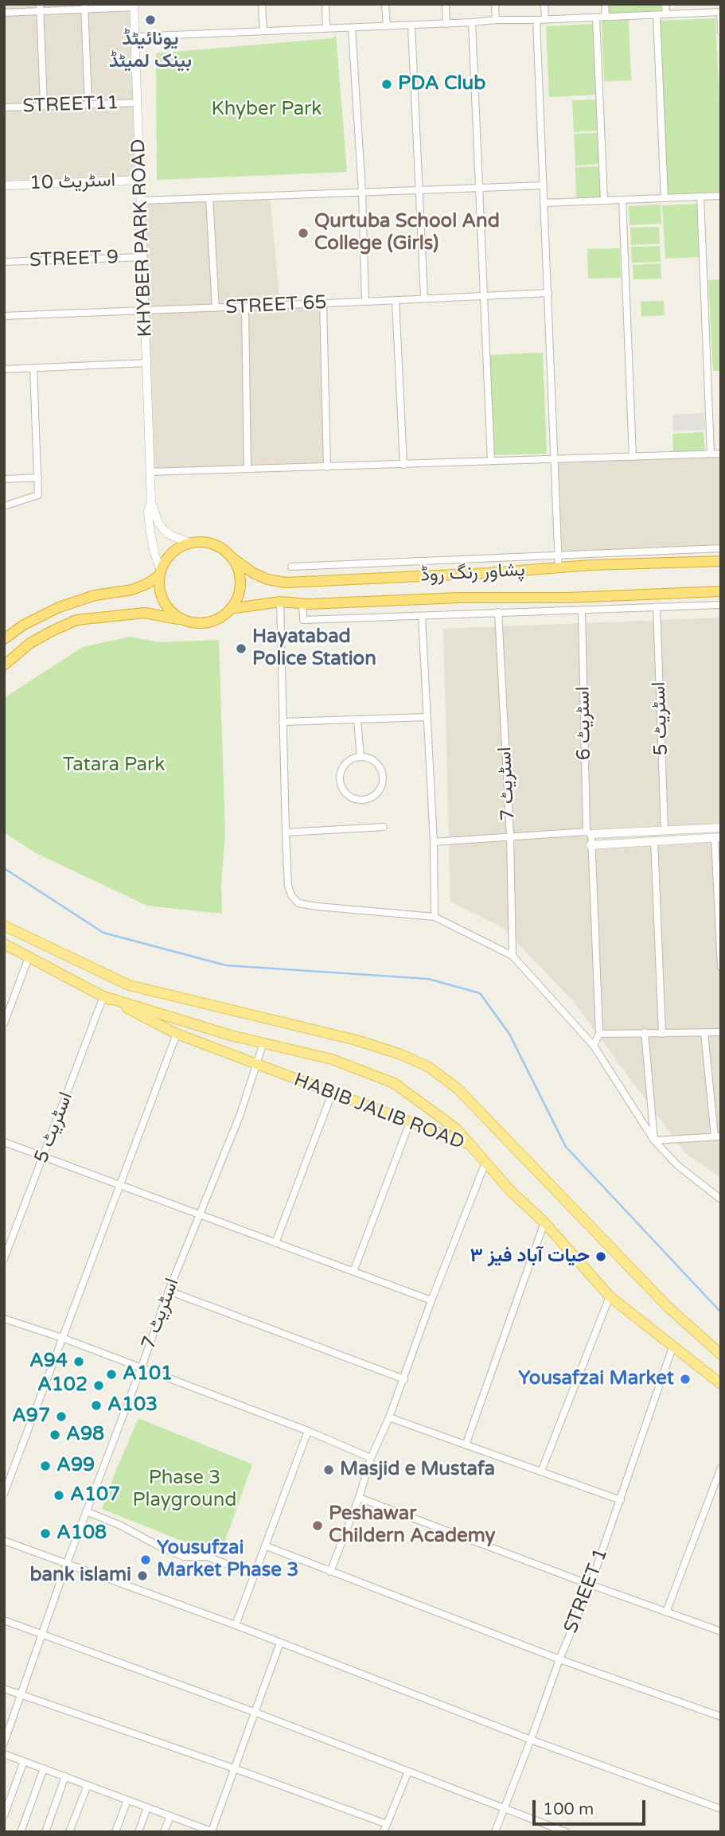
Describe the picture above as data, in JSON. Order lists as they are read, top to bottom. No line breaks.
{"streets":{"highway":["پشاور رنگ روڈ"],"main road":["HABIB JALIB ROAD"],"street":["STREET11","اسٹریٹ 10","KHYBER PARK ROAD","STREET 9","STREET 65","اسٹریٹ 5","اسٹریٹ 6","اسٹریٹ 7","STREET 1"]},"crossings":[["STREET11","KHYBER PARK ROAD"],["اسٹریٹ 10","KHYBER PARK ROAD"],["KHYBER PARK ROAD","STREET 9"],["KHYBER PARK ROAD","STREET 65"],["اسٹریٹ 5","HABIB JALIB ROAD"],["اسٹریٹ 7","HABIB JALIB ROAD"],["HABIB JALIB ROAD","STREET 1"]],"parks":["Khyber Park","Tatara Park","Phase 3 Playground"],"places":["یونائیٹڈ بینک لمیٹڈ","PDA Club","Qurtuba School And College (Girls)","Hayatabad Police Station","حیات آباد فیز ۳","A94","A101","Yousafzai Market","A102","A103","A97","A98","A99","Masjid e Mustafa","A107","Peshawar Childern Academy","A108","Yousufzai Market Phase 3","bank islami"],"scale_bar":"100 m"}
